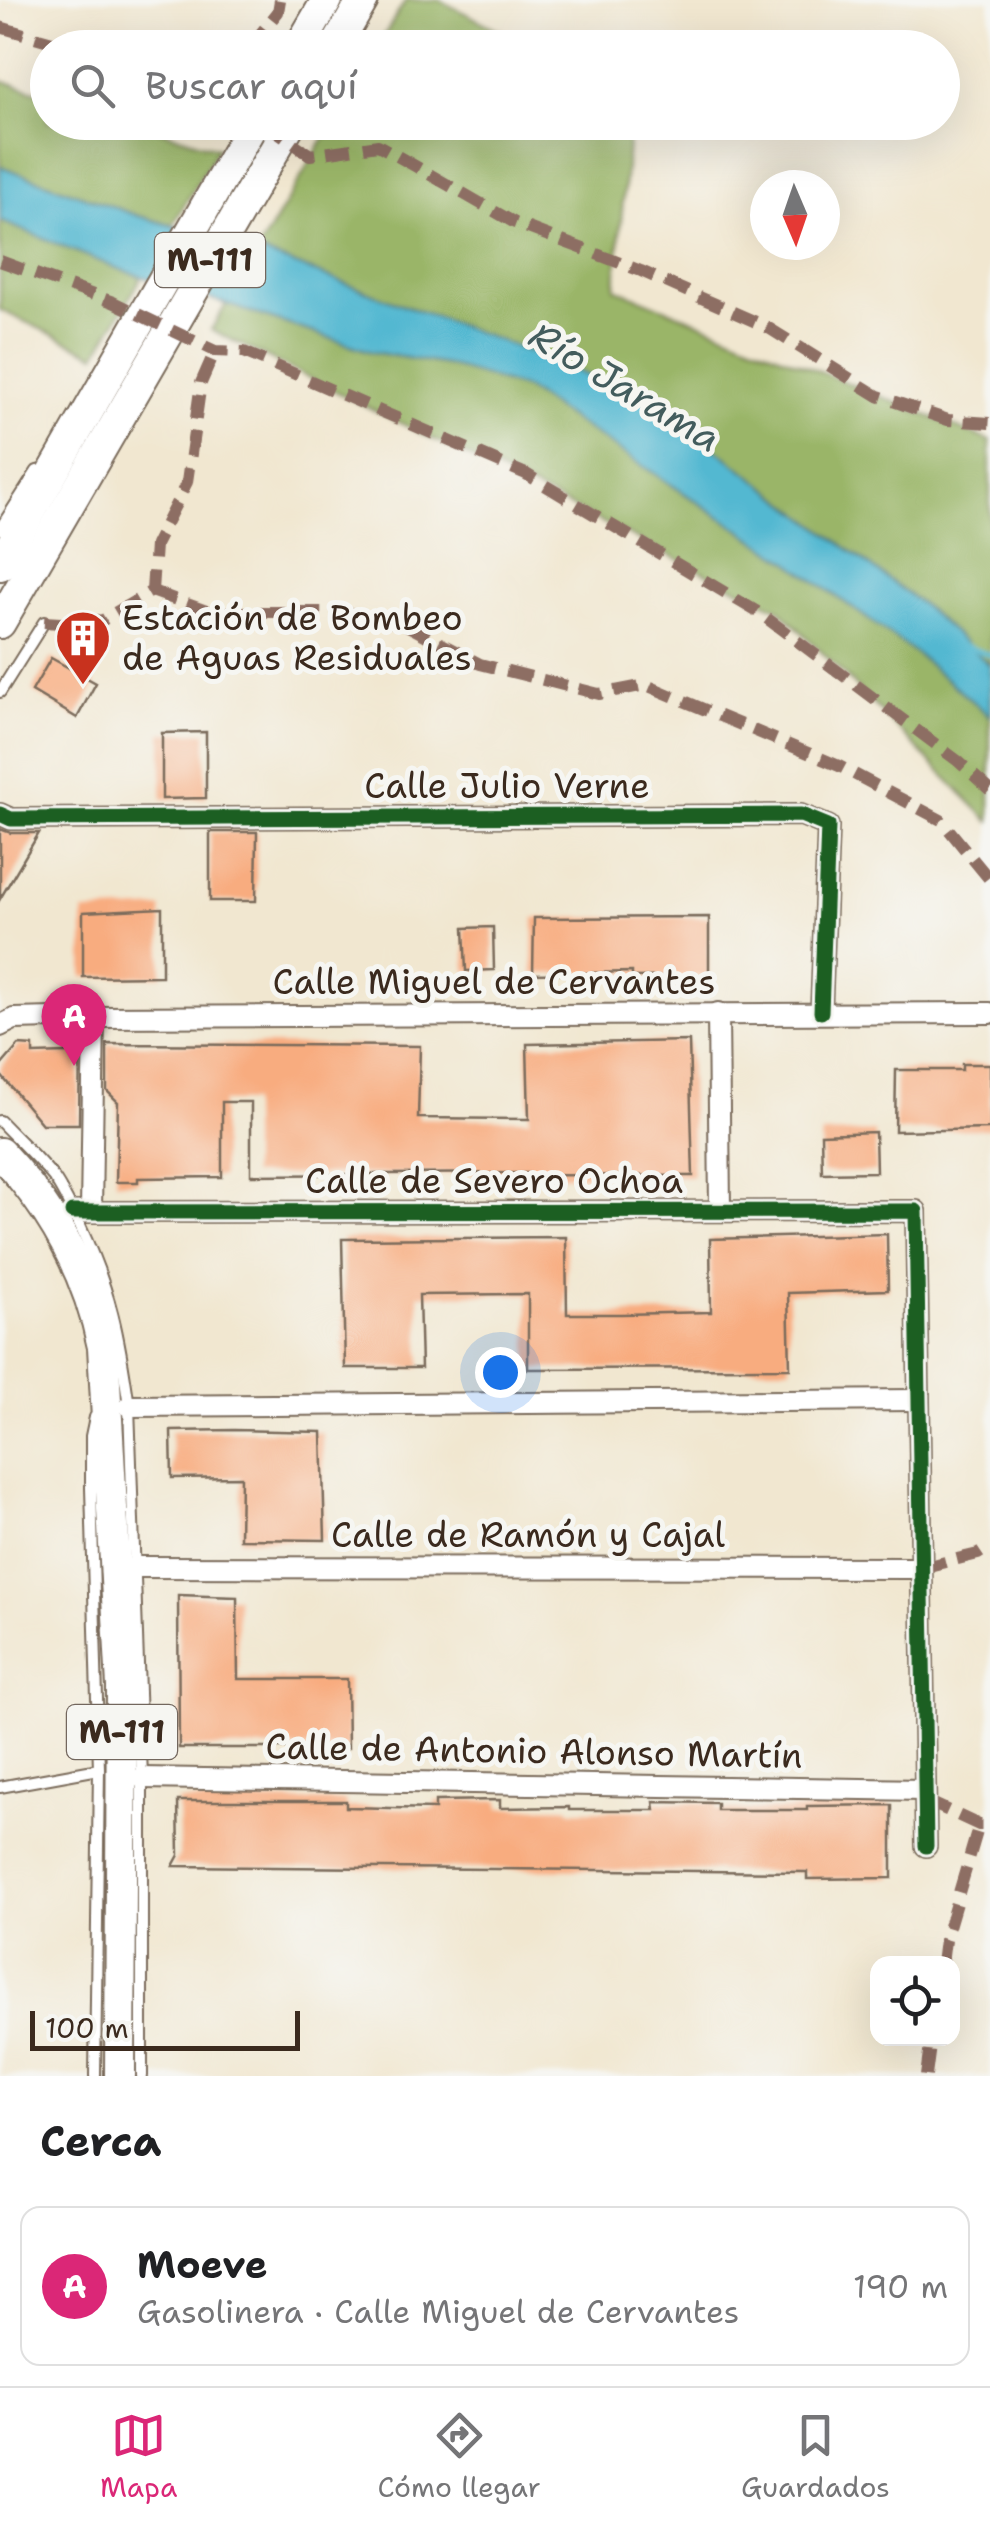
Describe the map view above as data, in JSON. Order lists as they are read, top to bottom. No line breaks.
{"streets":{"main road":["M-111"],"street":["Calle Julio Verne","Calle Miguel de Cervantes","Calle de Severo Ochoa","Calle de Ramón y Cajal","Calle de Antonio Alonso Martín"]},"crossings":[["Calle Julio Verne","Calle Miguel de Cervantes"]],"water":["Río Jarama"],"places":{"building":["Estación de Bombeo de Aguas Residuales"]},"scale_bar":"100 m","north":"bottom","page":{"search":"Buscar aquí","pins":"A","scale":"100 m","heading":"Cerca","list":[{"mark":"A","name":"Moeve","note":"Gasolinera · Calle Miguel de Cervantes","value":"190 m"}],"nav":["Mapa","Cómo llegar","Guardados"]}}
